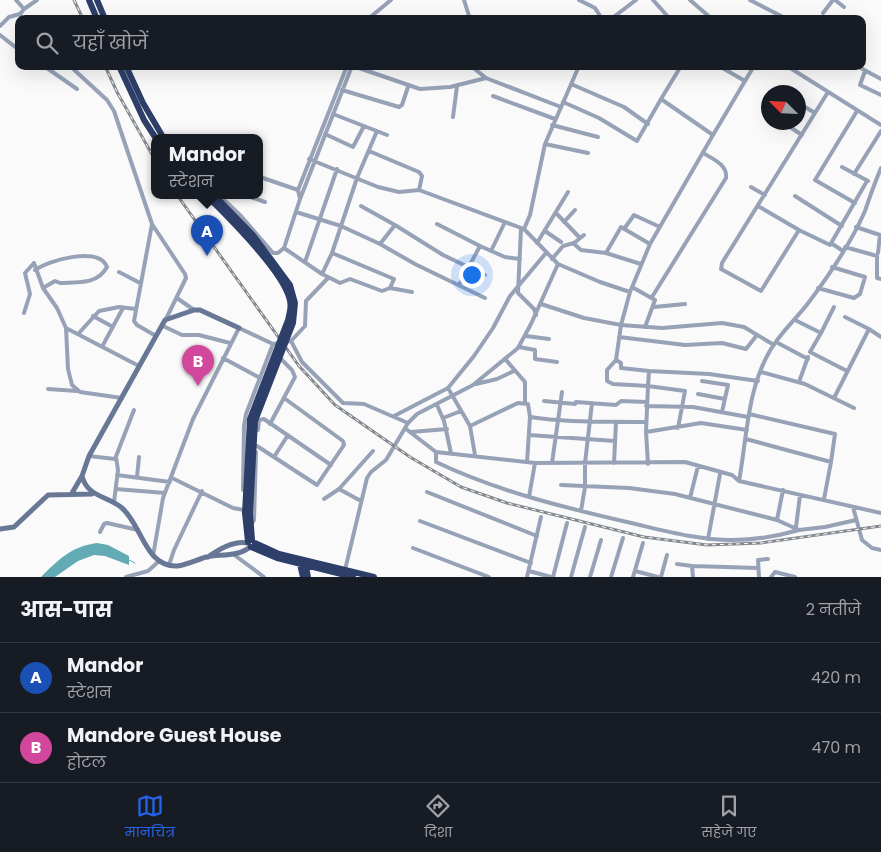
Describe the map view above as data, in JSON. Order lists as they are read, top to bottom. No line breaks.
{"north":"top left","page":{"search":"यहाँ खोजें","popup":["Mandor","स्टेशन"],"pins":["A","B"],"heading":["आस-पास","2 नतीजे"],"list":[{"mark":"A","name":"Mandor","note":"स्टेशन","value":"420 m"},{"mark":"B","name":"Mandore Guest House","note":"होटल","value":"470 m"}],"nav":["मानचित्र","दिशा","सहेजे गए"]}}
